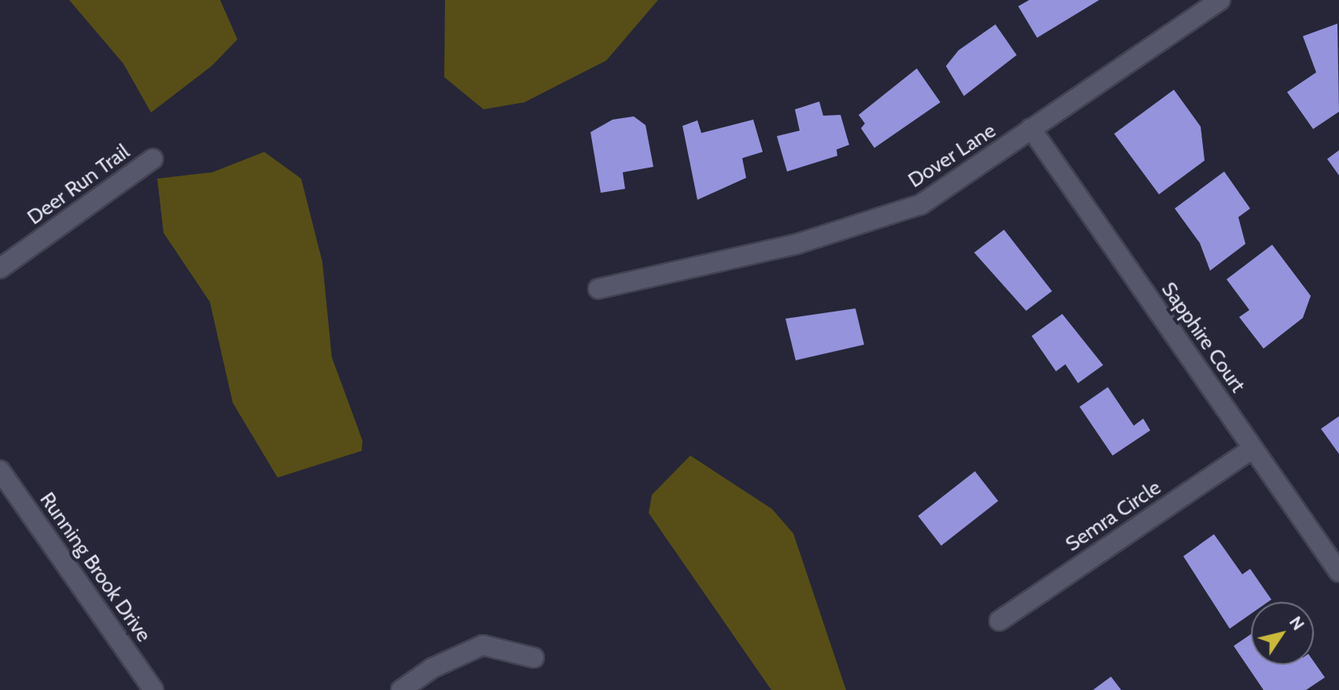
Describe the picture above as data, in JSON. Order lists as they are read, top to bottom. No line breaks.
{"streets":{"street":["Dover Lane","Deer Run Trail","Sapphire Court","Semra Circle","Running Brook Drive"]},"crossings":[["Dover Lane","Sapphire Court"],["Sapphire Court","Semra Circle"]],"north":"top right"}
